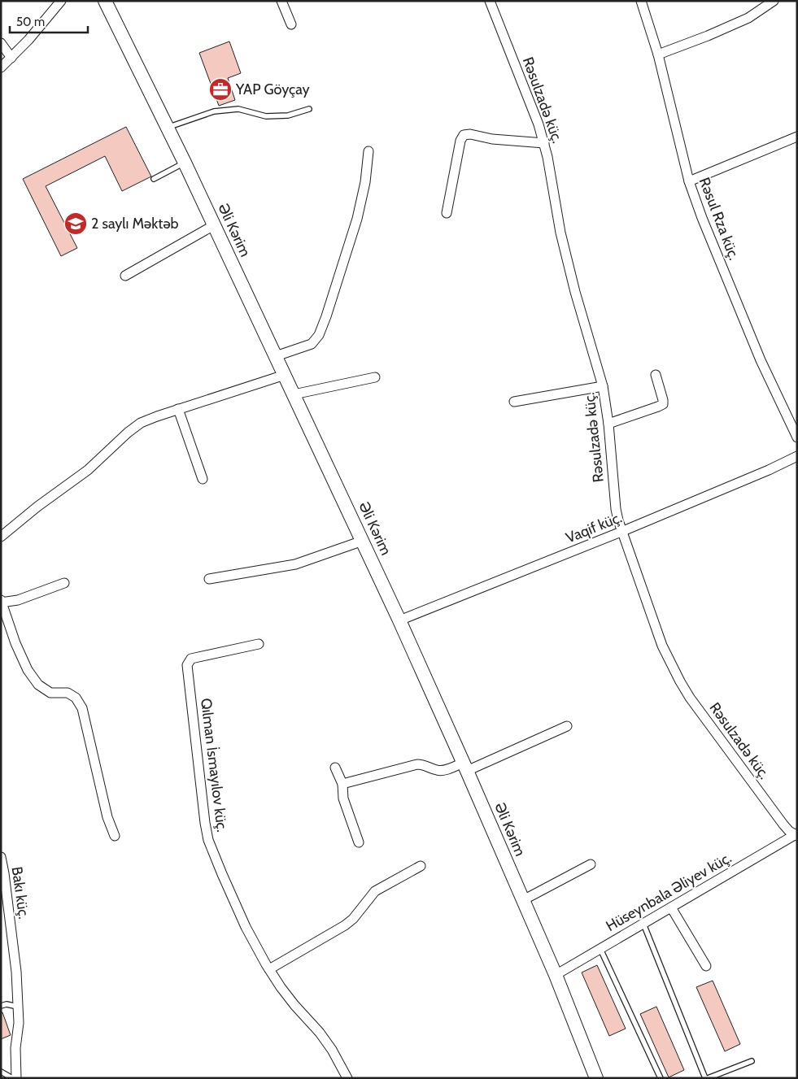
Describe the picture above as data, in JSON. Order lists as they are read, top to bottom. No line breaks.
{"streets":{"main road":["Əli Kərim"],"street":["Rəsulzadə küç.","Rəsul Rza küç.","Vaqif küç.","Qılman İsmayılov küç.","Hüseynbala Əliyev küç.","Bakı küç."]},"crossings":[["Rəsulzadə küç.","Vaqif küç."],["Rəsulzadə küç.","Hüseynbala Əliyev küç."],["Əli Kərim","Vaqif küç."],["Əli Kərim","Hüseynbala Əliyev küç."]],"places":{"office":["YAP Göyçay"],"school or university":["2 saylı Məktəb"]},"scale_bar":"50 m"}
